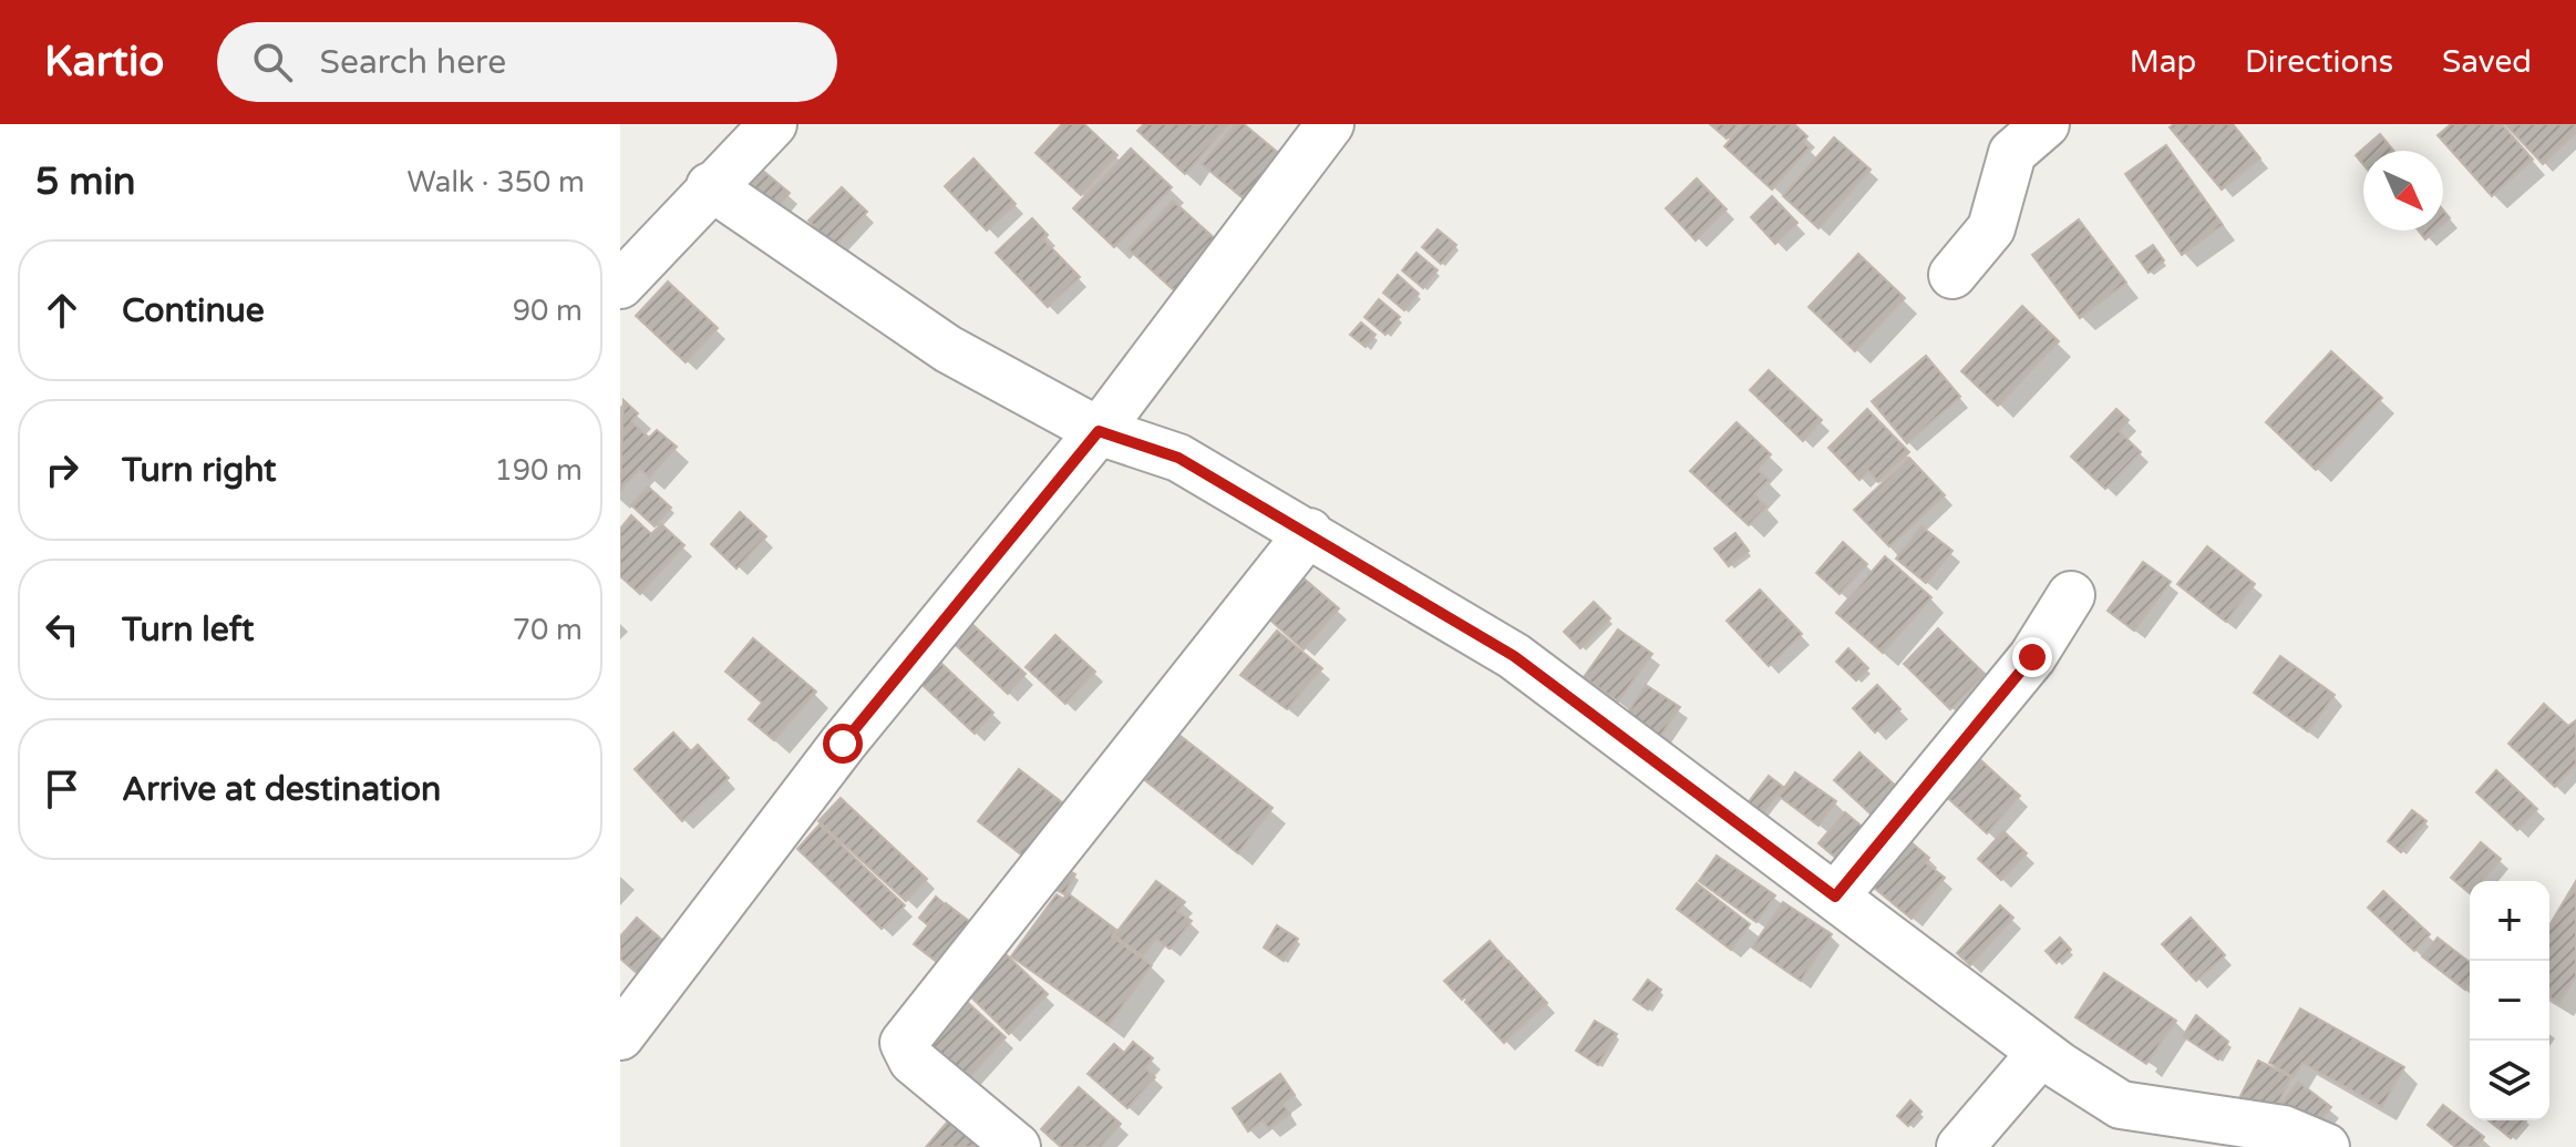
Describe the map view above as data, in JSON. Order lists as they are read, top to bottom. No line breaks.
{"north":"bottom right","page":{"header":"Kartio","search":"Search here","nav":["Map","Directions","Saved"],"heading":["5 min","Walk · 350 m"],"list":[["Continue","90 m"],["Turn right","190 m"],["Turn left","70 m"],"Arrive at destination"],"map_buttons":["+","−"]}}
